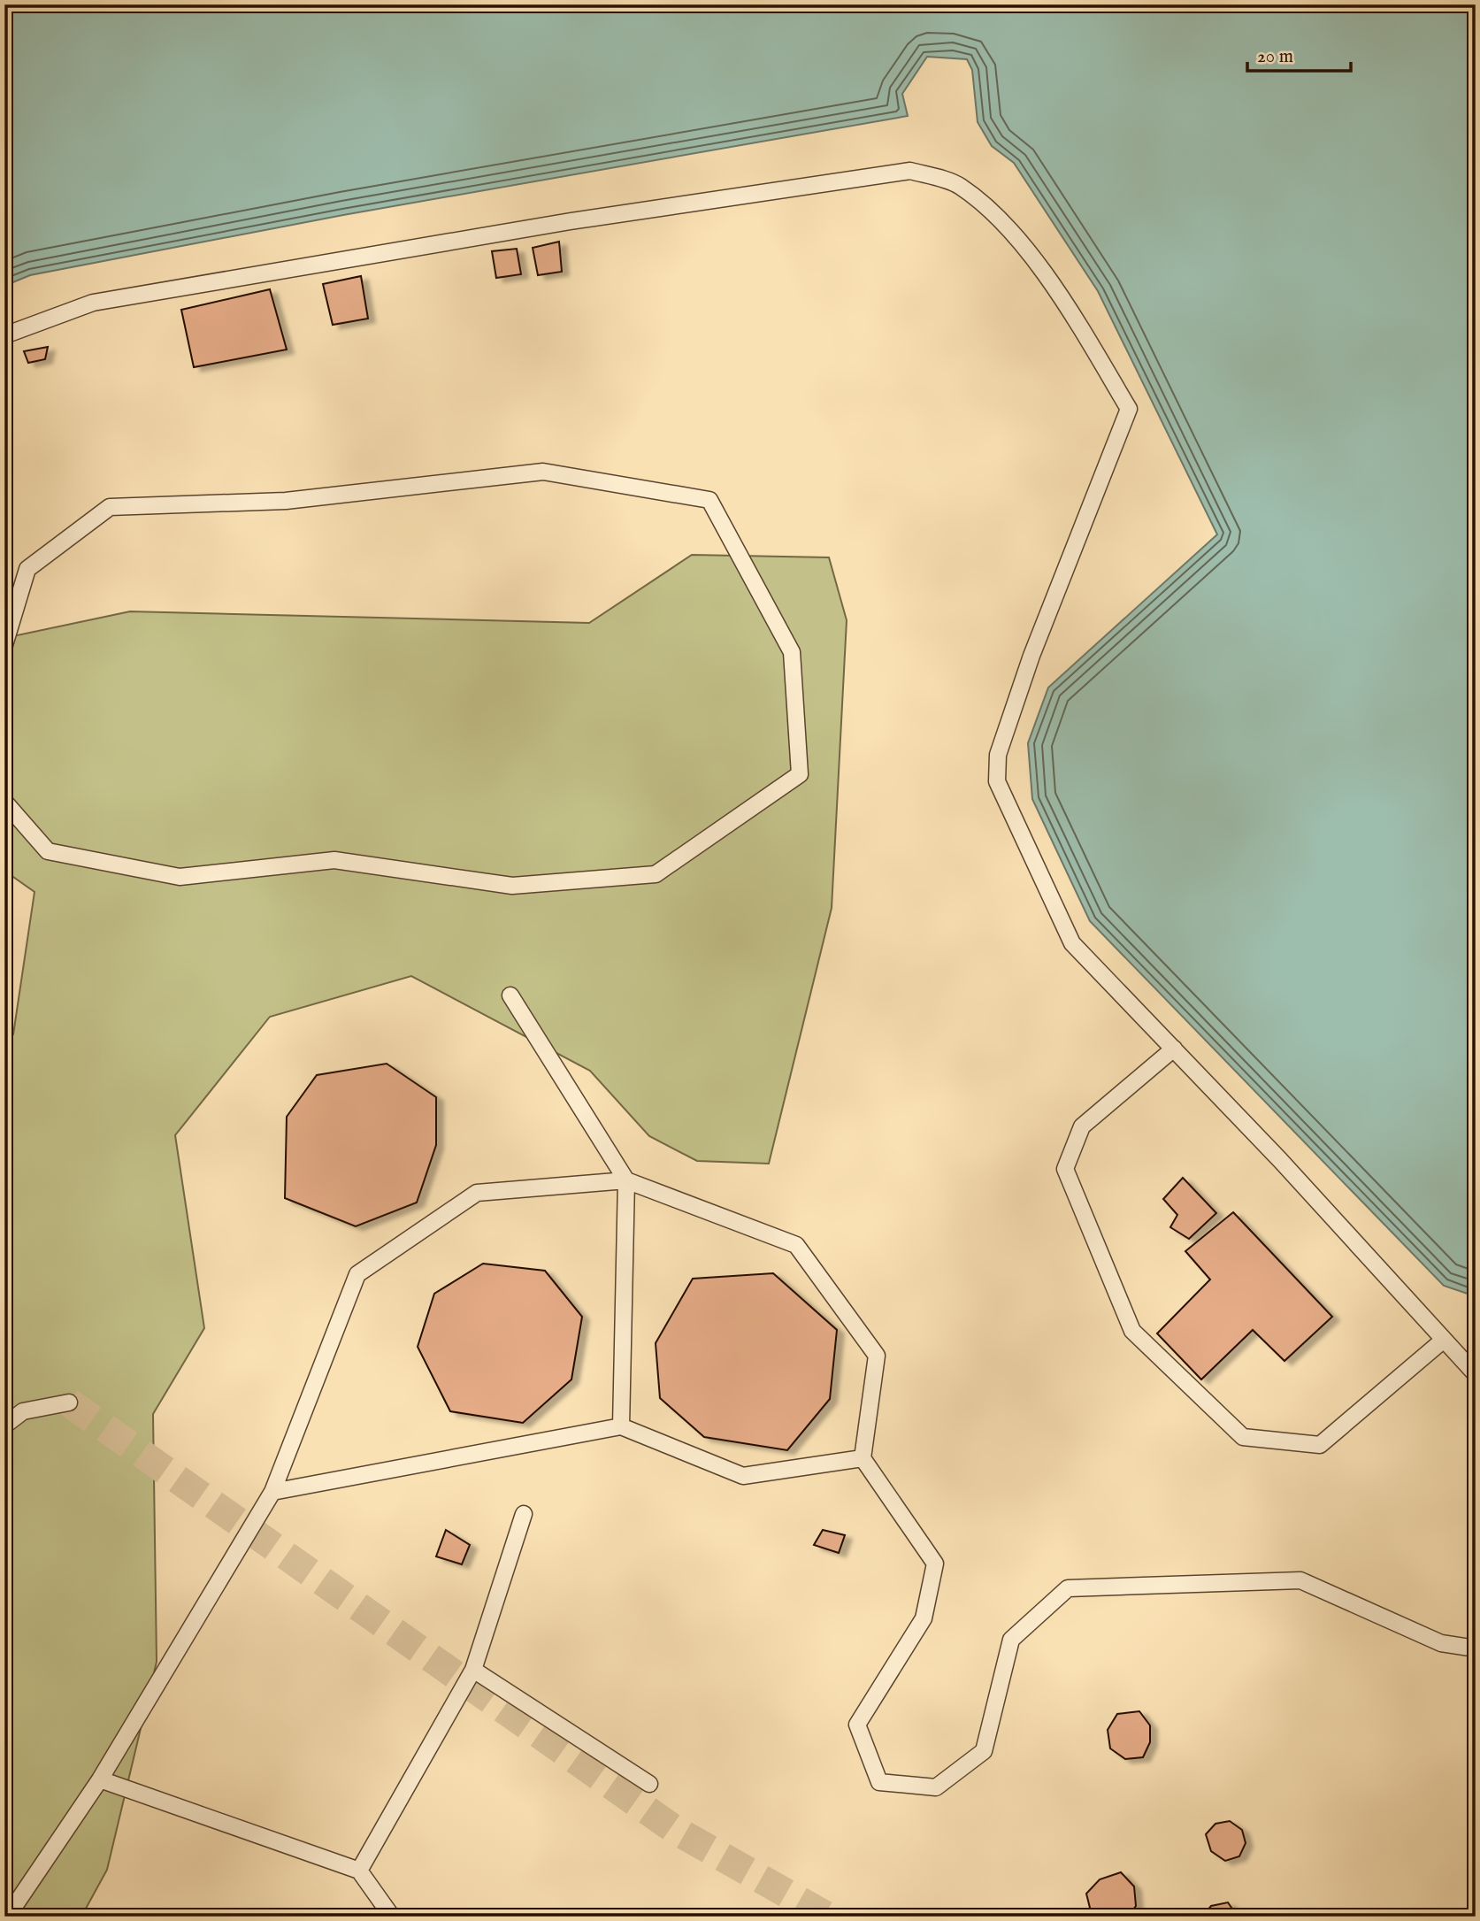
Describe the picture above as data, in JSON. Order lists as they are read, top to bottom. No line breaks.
{"scale_bar":"20 m"}
